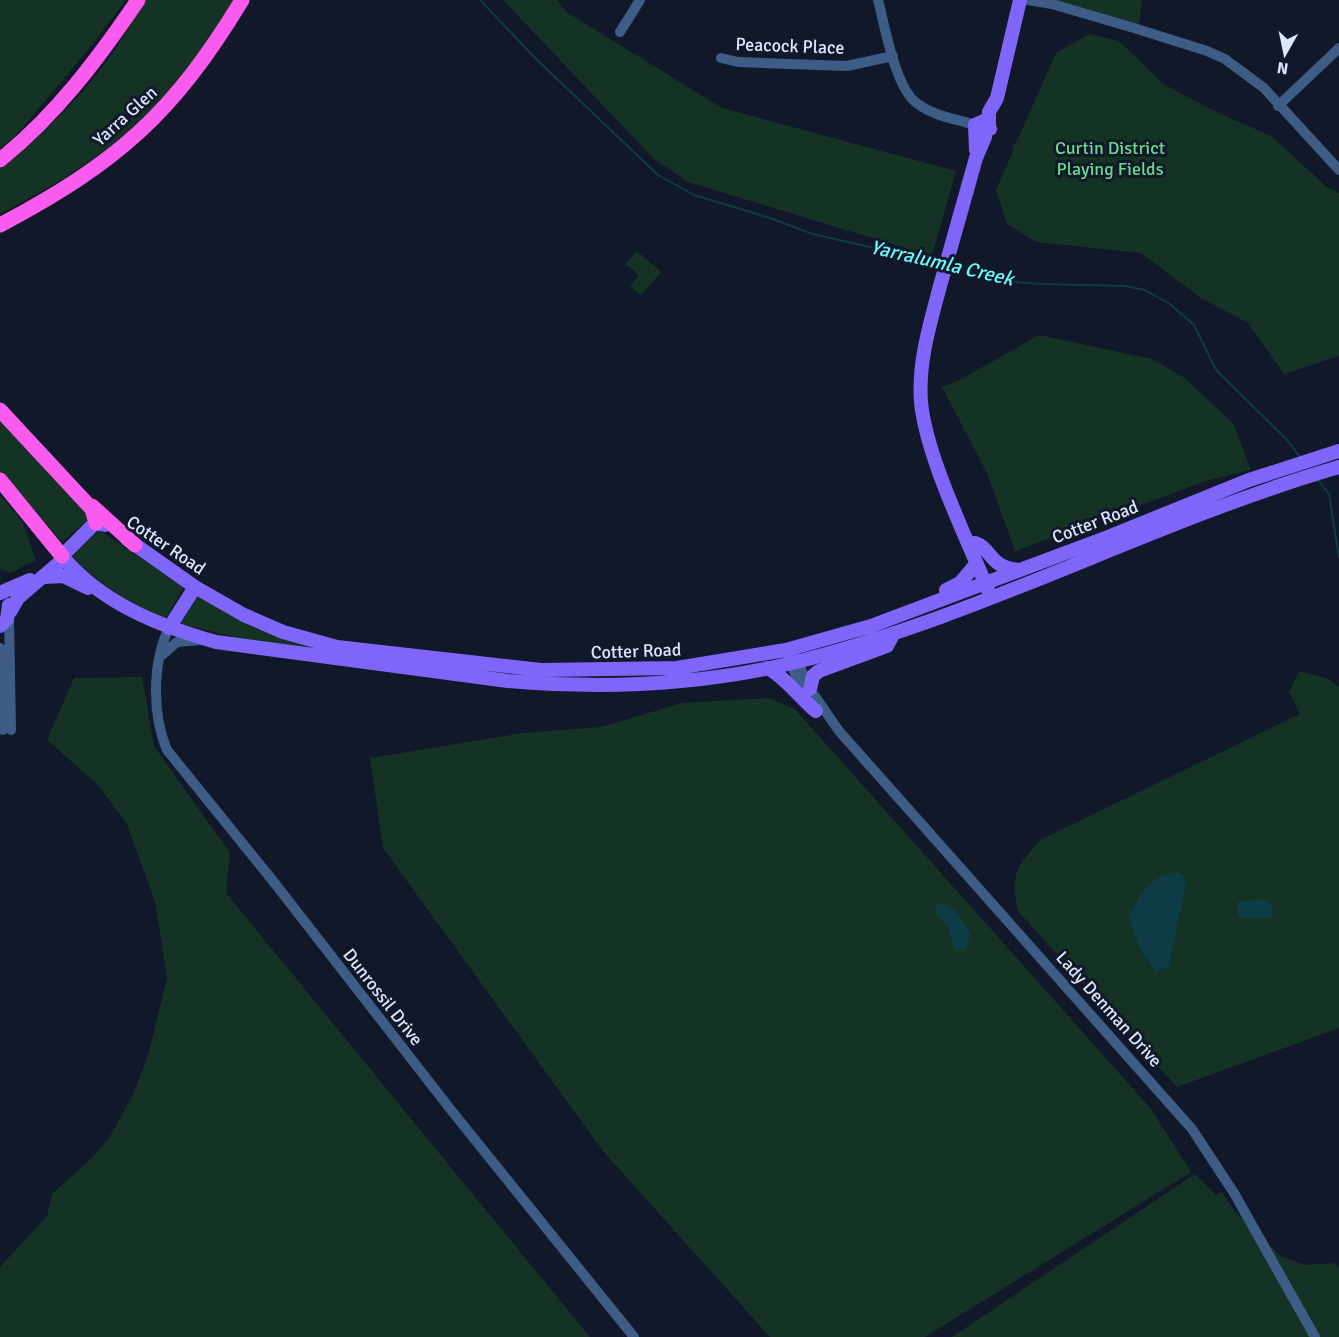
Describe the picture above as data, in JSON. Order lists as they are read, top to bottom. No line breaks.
{"streets":{"highway":["Yarra Glen"],"main road":["Cotter Road"],"street":["Peacock Place","Dunrossil Drive","Lady Denman Drive"]},"crossings":[["Cotter Road","Dunrossil Drive"],["Cotter Road","Lady Denman Drive"]],"water":["Yarralumla Creek"],"parks":["Curtin District Playing Fields"],"north":"bottom"}
